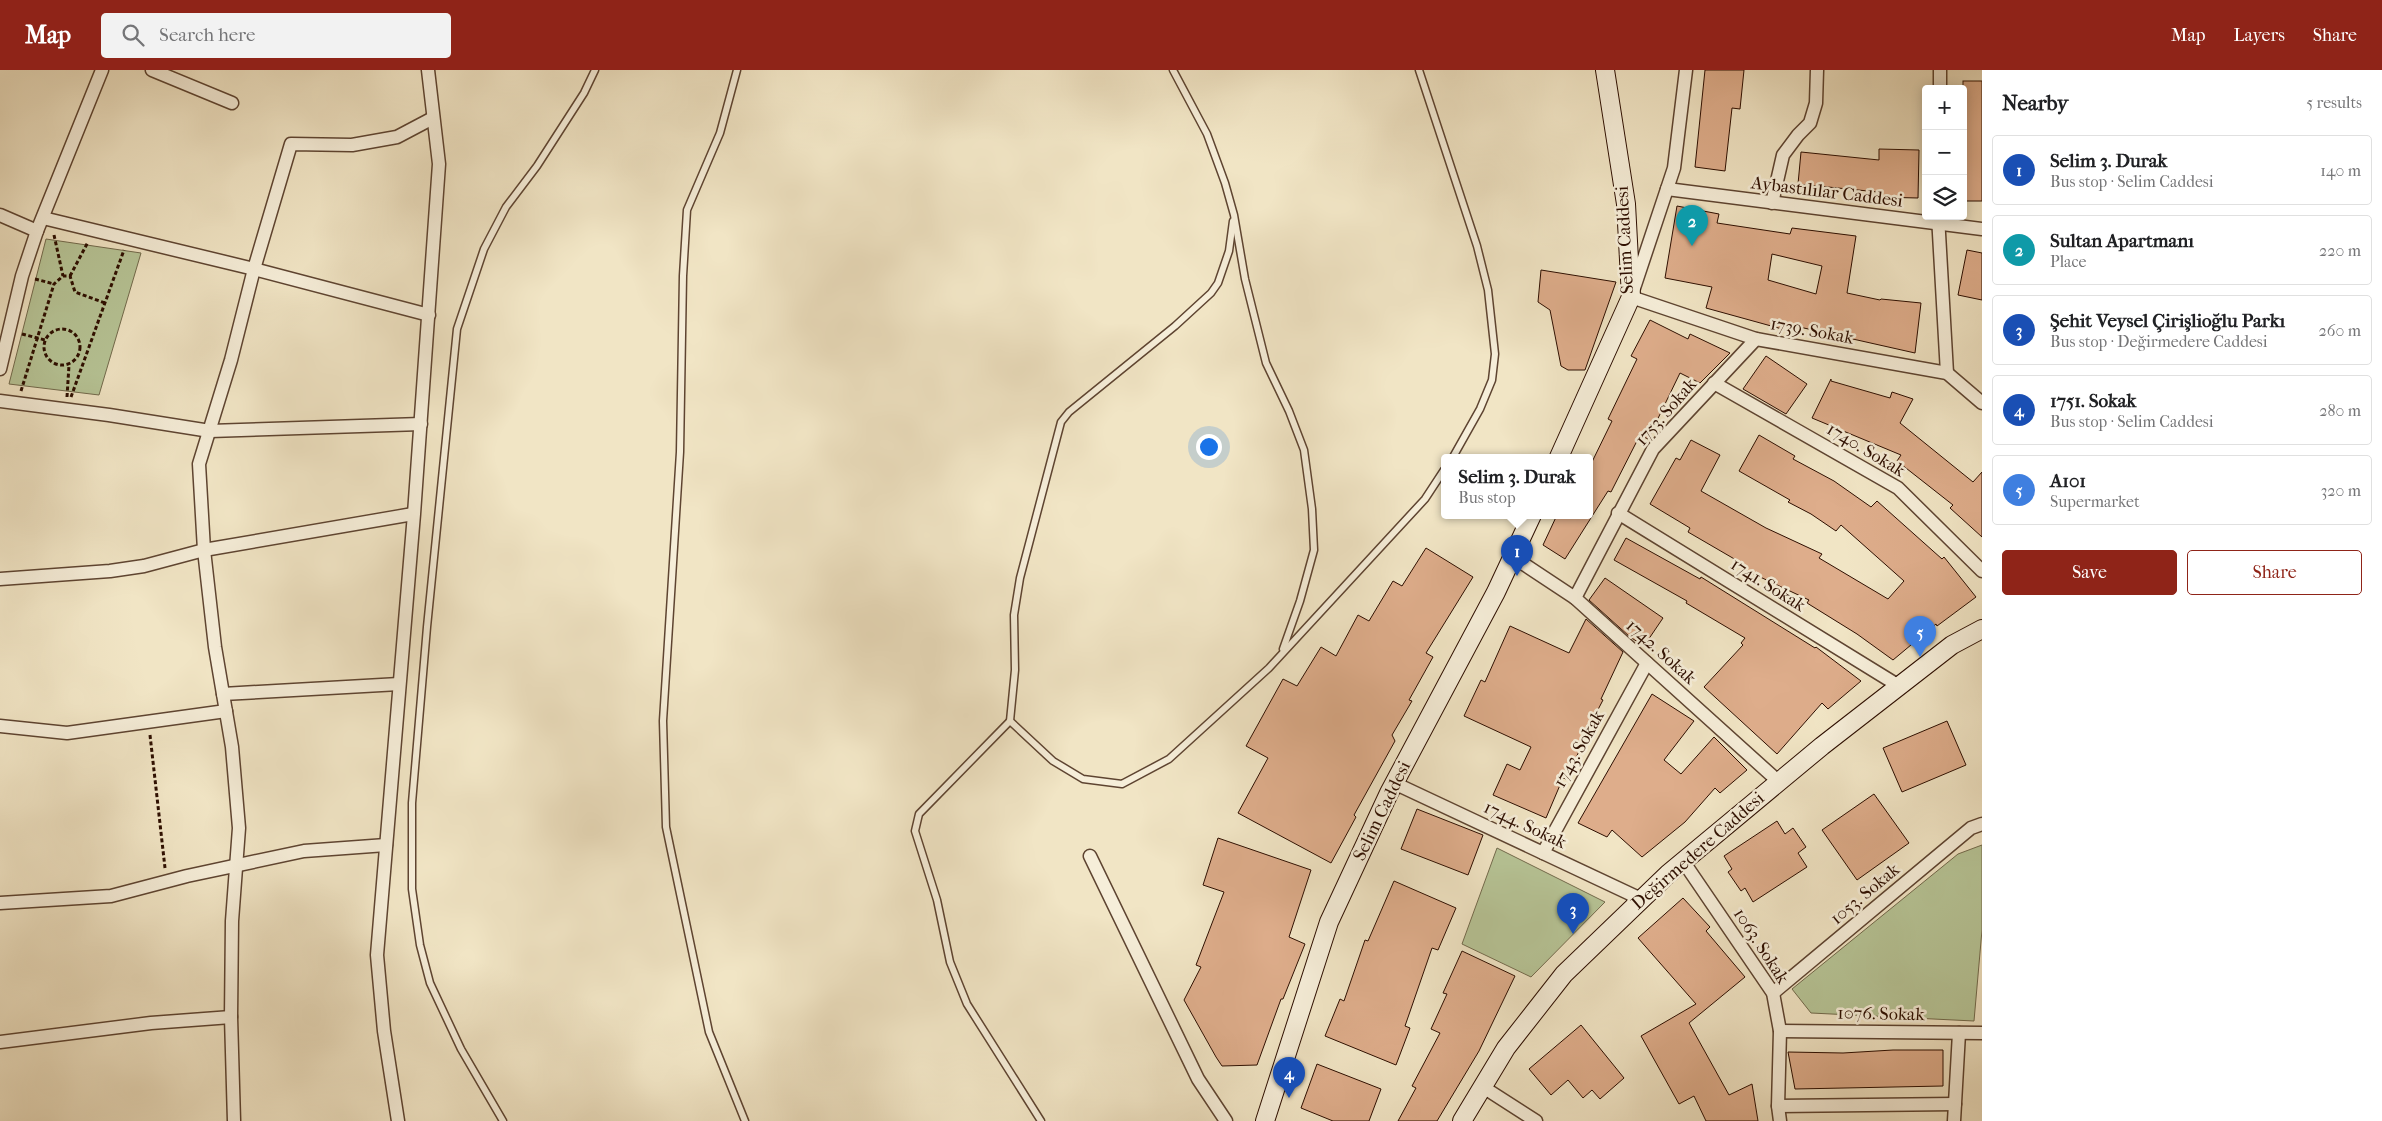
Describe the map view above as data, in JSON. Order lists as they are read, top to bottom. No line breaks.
{"streets":{"main road":["Selim Caddesi","Değirmedere Caddesi"],"street":["Aybastılılar Caddesi","1739. Sokak","1753. Sokak","1740. Sokak","1741. Sokak","1742. Sokak","1743. Sokak","1744. Sokak","1053. Sokak","1063. Sokak","1076. Sokak"]},"crossings":[["Selim Caddesi","1739. Sokak"],["Selim Caddesi","1742. Sokak"],["Selim Caddesi","1744. Sokak"],["1739. Sokak","1753. Sokak"],["1753. Sokak","1740. Sokak"],["1753. Sokak","1741. Sokak"],["1753. Sokak","1742. Sokak"],["1741. Sokak","Değirmedere Caddesi"],["1742. Sokak","1743. Sokak"],["1742. Sokak","Değirmedere Caddesi"],["1743. Sokak","1744. Sokak"],["1744. Sokak","Değirmedere Caddesi"],["Değirmedere Caddesi","1063. Sokak"],["1053. Sokak","1063. Sokak"],["1063. Sokak","1076. Sokak"]],"page":{"header":"Map","search":"Search here","nav":["Map","Layers","Share"],"heading":["Nearby","5 results"],"map_buttons":["+","−"],"list":[{"mark":"1","name":"Selim 3. Durak","note":"Bus stop · Selim Caddesi","value":"140 m"},{"mark":"2","name":"Sultan Apartmanı","note":"Place","value":"220 m"},{"mark":"3","name":"Şehit Veysel Çirişlioğlu Parkı","note":"Bus stop · Değirmedere Caddesi","value":"260 m"},{"mark":"4","name":"1751. Sokak","note":"Bus stop · Selim Caddesi","value":"280 m"},{"mark":"5","name":"A101","note":"Supermarket","value":"320 m"}],"pins":["2","1","5","3","4"],"popup":["Selim 3. Durak","Bus stop"],"buttons":["Save","Share"]}}
